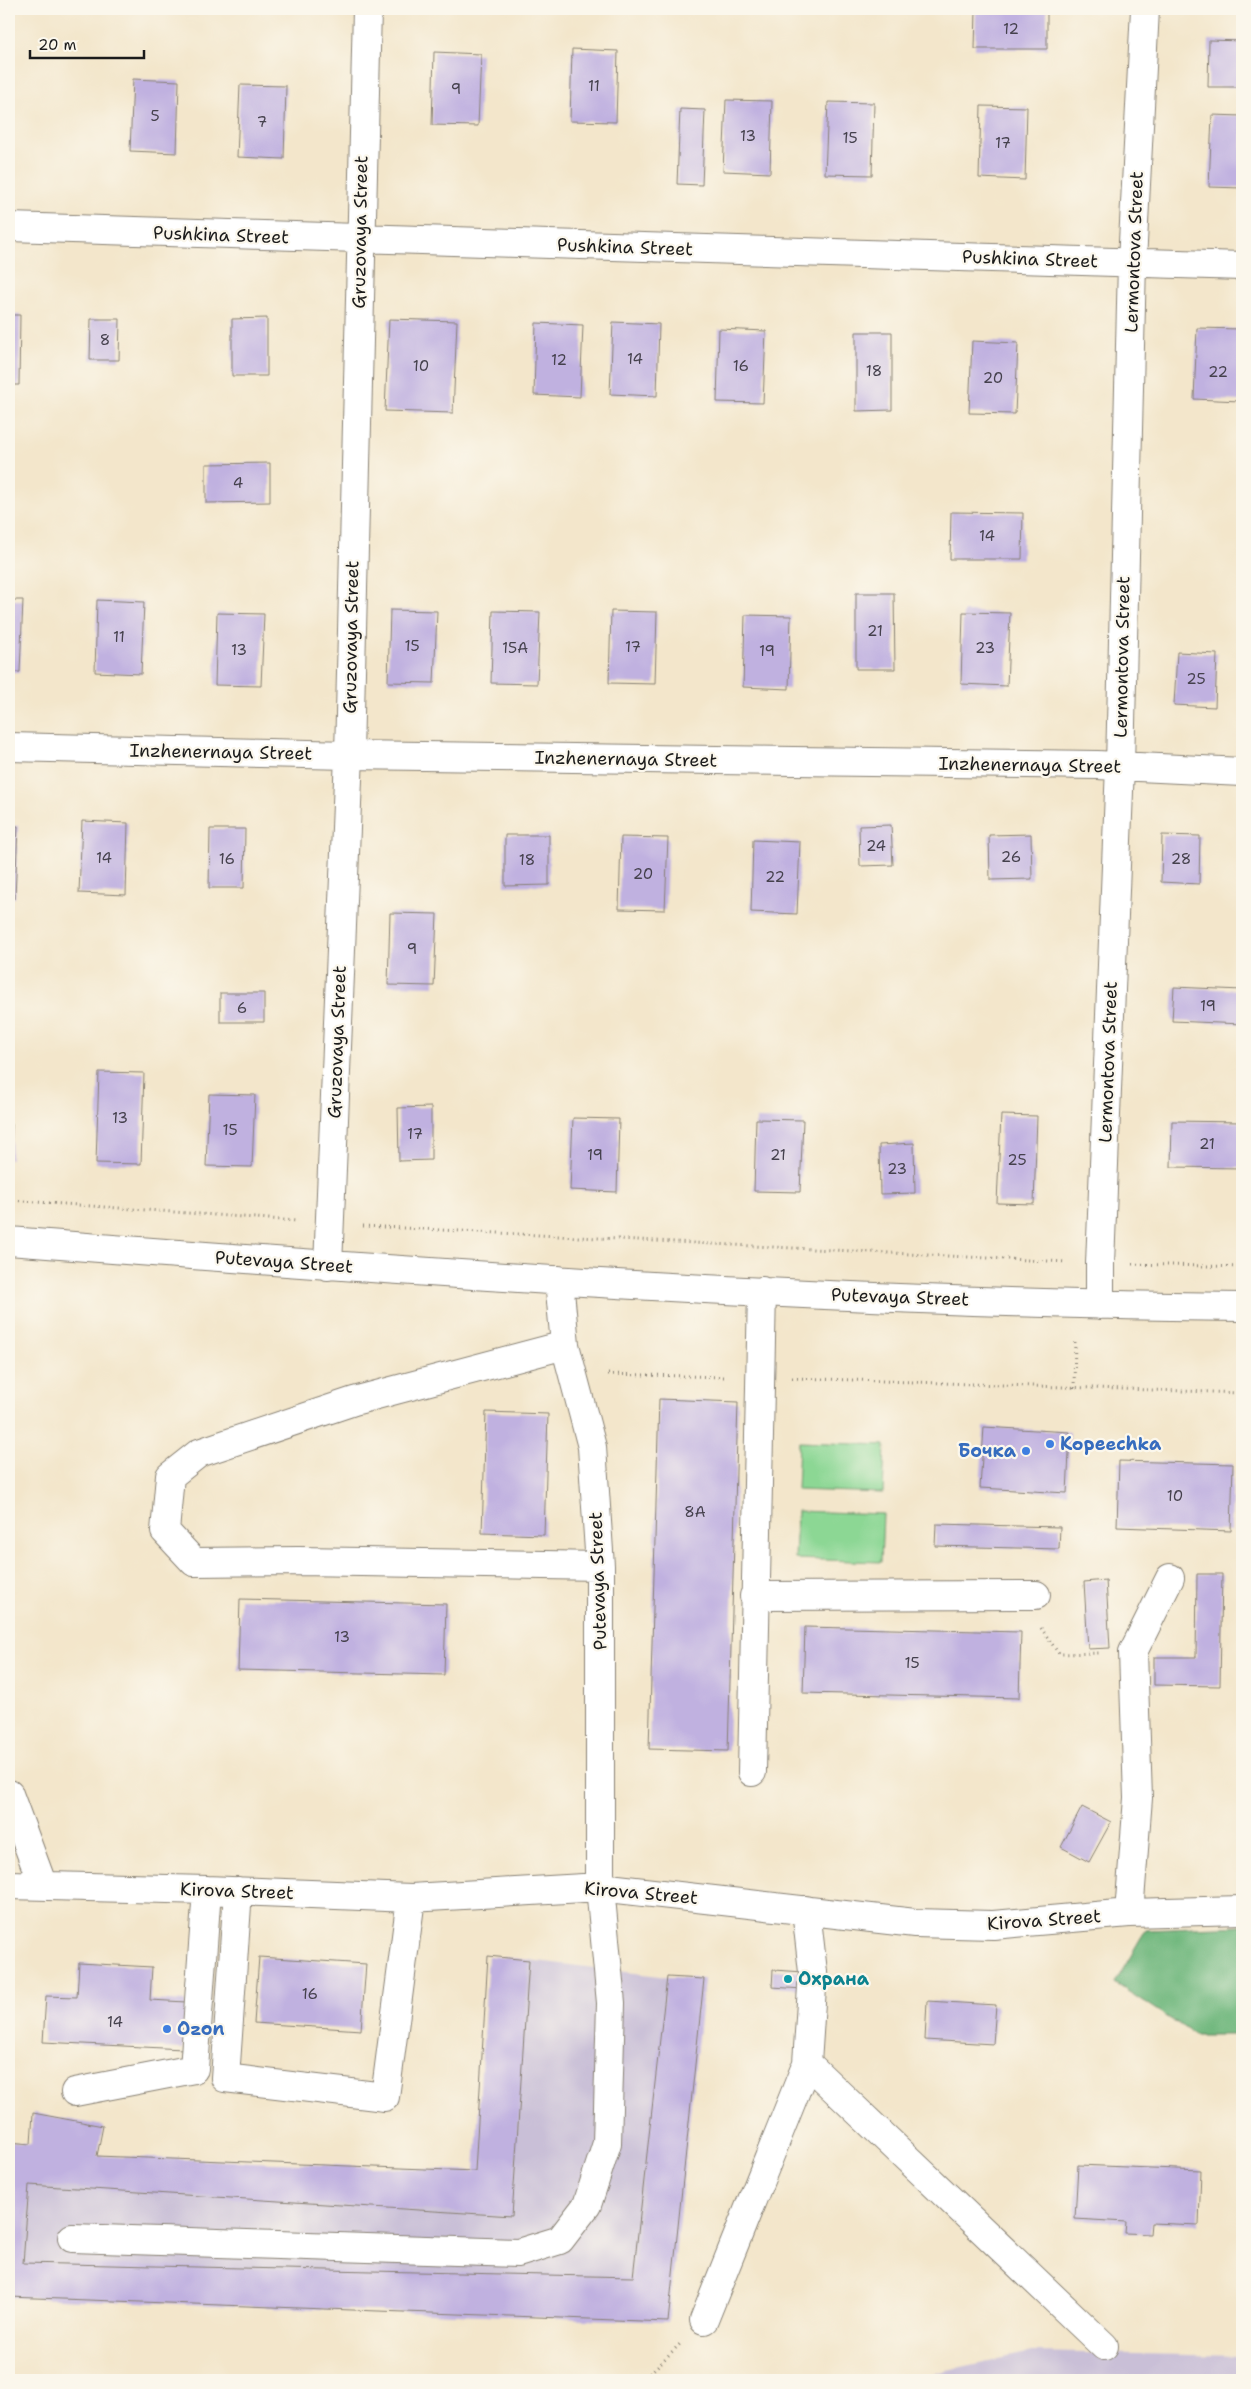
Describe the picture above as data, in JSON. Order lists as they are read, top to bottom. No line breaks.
{"streets":{"street":["Gruzovaya Street","Pushkina Street","Lermontova Street","Inzhenernaya Street","Putevaya Street","Kirova Street"]},"crossings":[["Gruzovaya Street","Pushkina Street"],["Gruzovaya Street","Inzhenernaya Street"],["Gruzovaya Street","Putevaya Street"],["Pushkina Street","Lermontova Street"],["Lermontova Street","Inzhenernaya Street"],["Lermontova Street","Putevaya Street"],["Putevaya Street","Kirova Street"]],"places":["Kopeechka","Бочка","Охрана","Ozon"],"house_numbers":["12","11","9","5","7","13","15","17","8","14","12","10","16","18","22","20","4","14","21","11","15","17","15А","23","13","19","25","24","26","14","16","28","18","20","22","9","19","6","13","15","17","21","19","21","25","23","10","8А","13","15","16","14"],"scale_bar":"20 m"}
